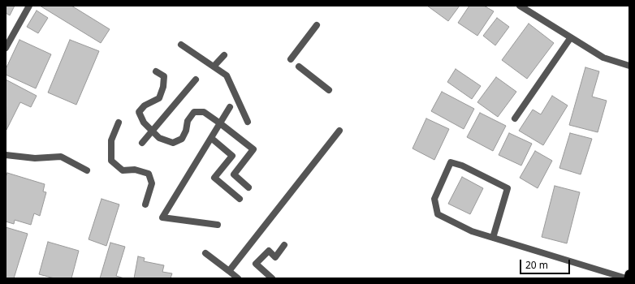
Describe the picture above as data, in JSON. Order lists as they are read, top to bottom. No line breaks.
{"scale_bar":"20 m"}
